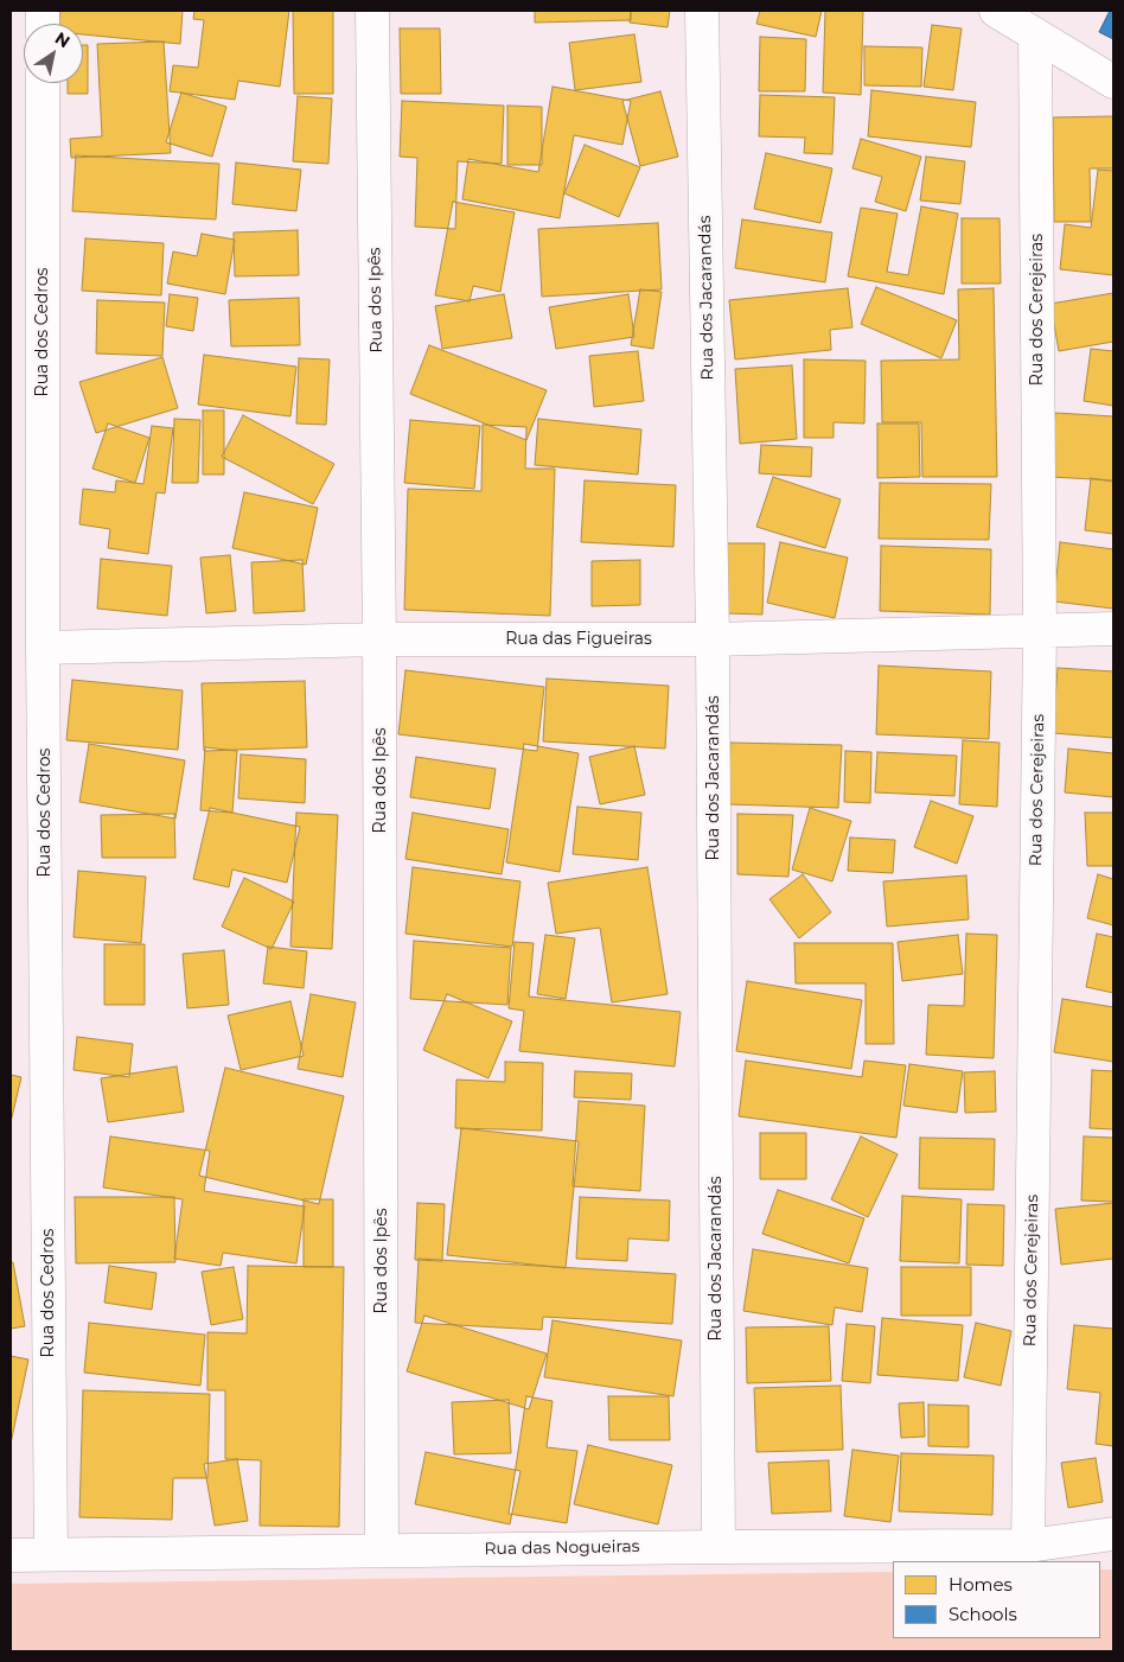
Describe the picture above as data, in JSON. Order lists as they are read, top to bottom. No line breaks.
{"streets":{"street":["Rua dos Jacarandás","Rua dos Ipês","Rua dos Cerejeiras","Rua dos Cedros","Rua das Figueiras","Rua das Nogueiras"]},"crossings":[["Rua dos Jacarandás","Rua das Figueiras"],["Rua dos Jacarandás","Rua das Nogueiras"],["Rua dos Ipês","Rua das Figueiras"],["Rua dos Ipês","Rua das Nogueiras"],["Rua dos Cerejeiras","Rua das Figueiras"],["Rua dos Cerejeiras","Rua das Nogueiras"],["Rua dos Cedros","Rua das Figueiras"],["Rua dos Cedros","Rua das Nogueiras"]],"legend":["Homes","Schools"],"north":"top right"}
